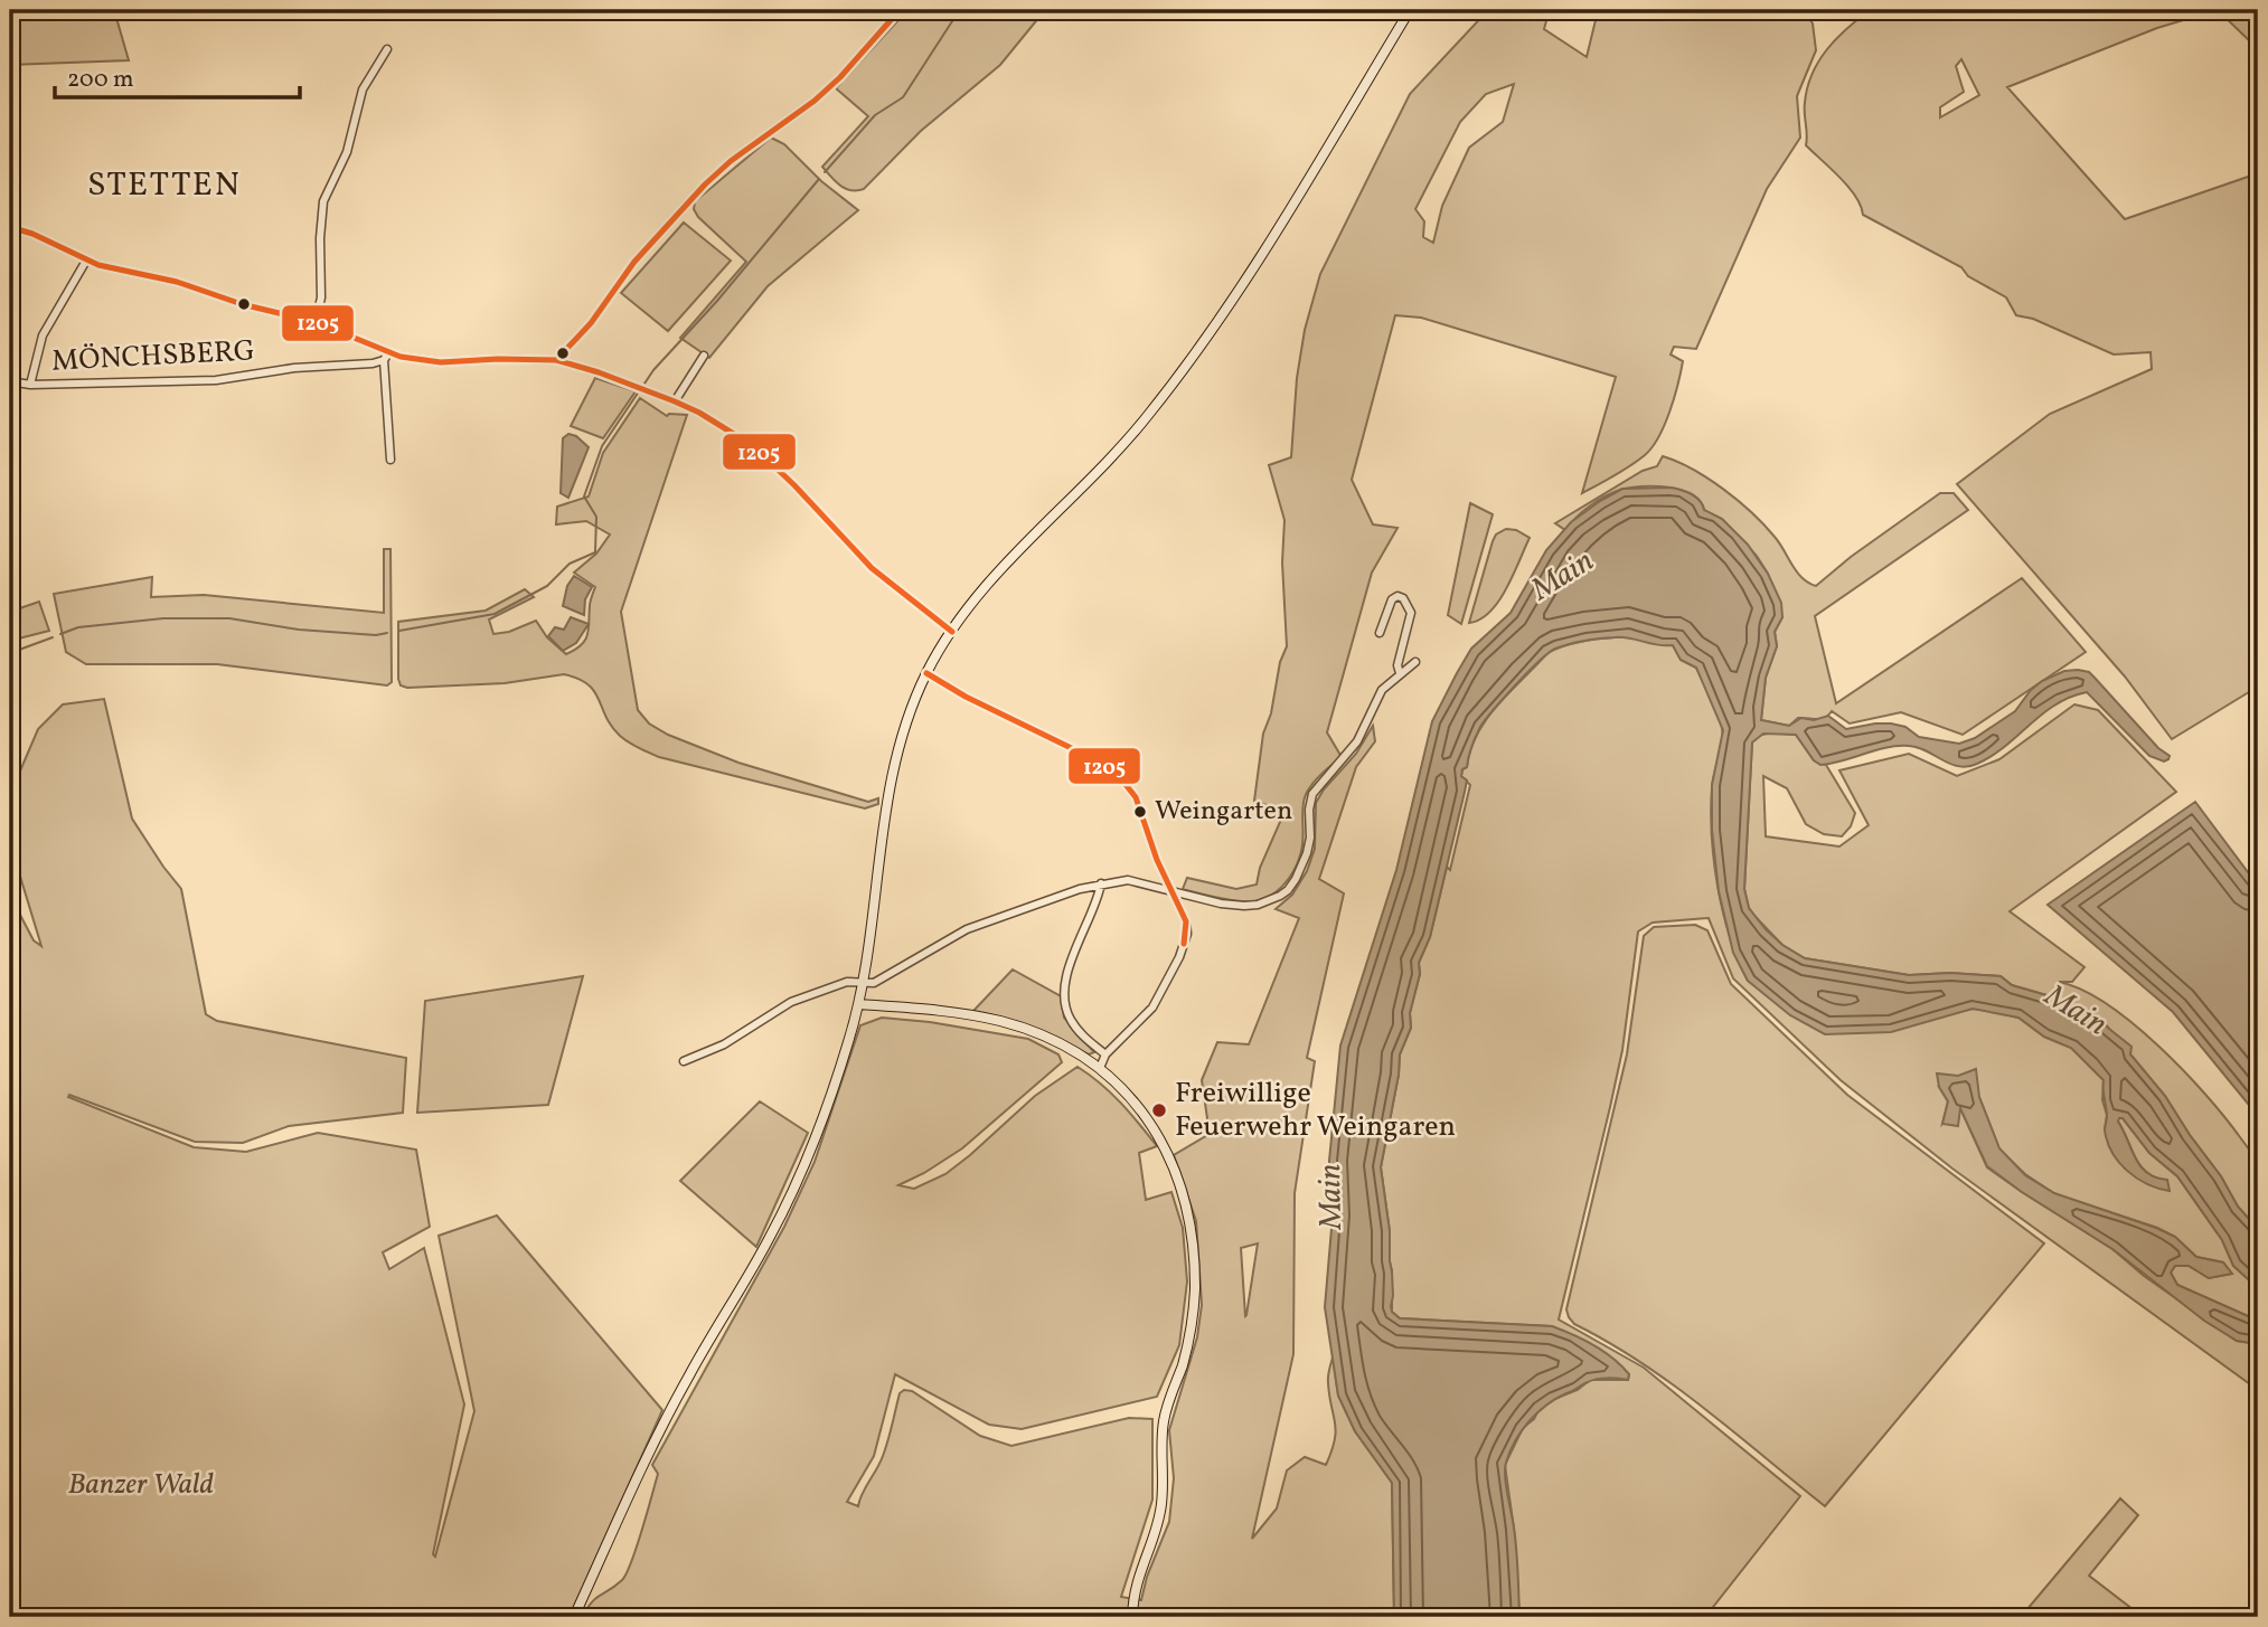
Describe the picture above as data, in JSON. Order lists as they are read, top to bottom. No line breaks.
{"streets":{"street":["MÖNCHSBERG"]},"districts":["STETTEN"],"water":["Main"],"parks":["Banzer Wald"],"places":["Weingarten","Freiwillige Feuerwehr Weingaren"],"lines":["transit line 1205"],"scale_bar":"200 m"}
